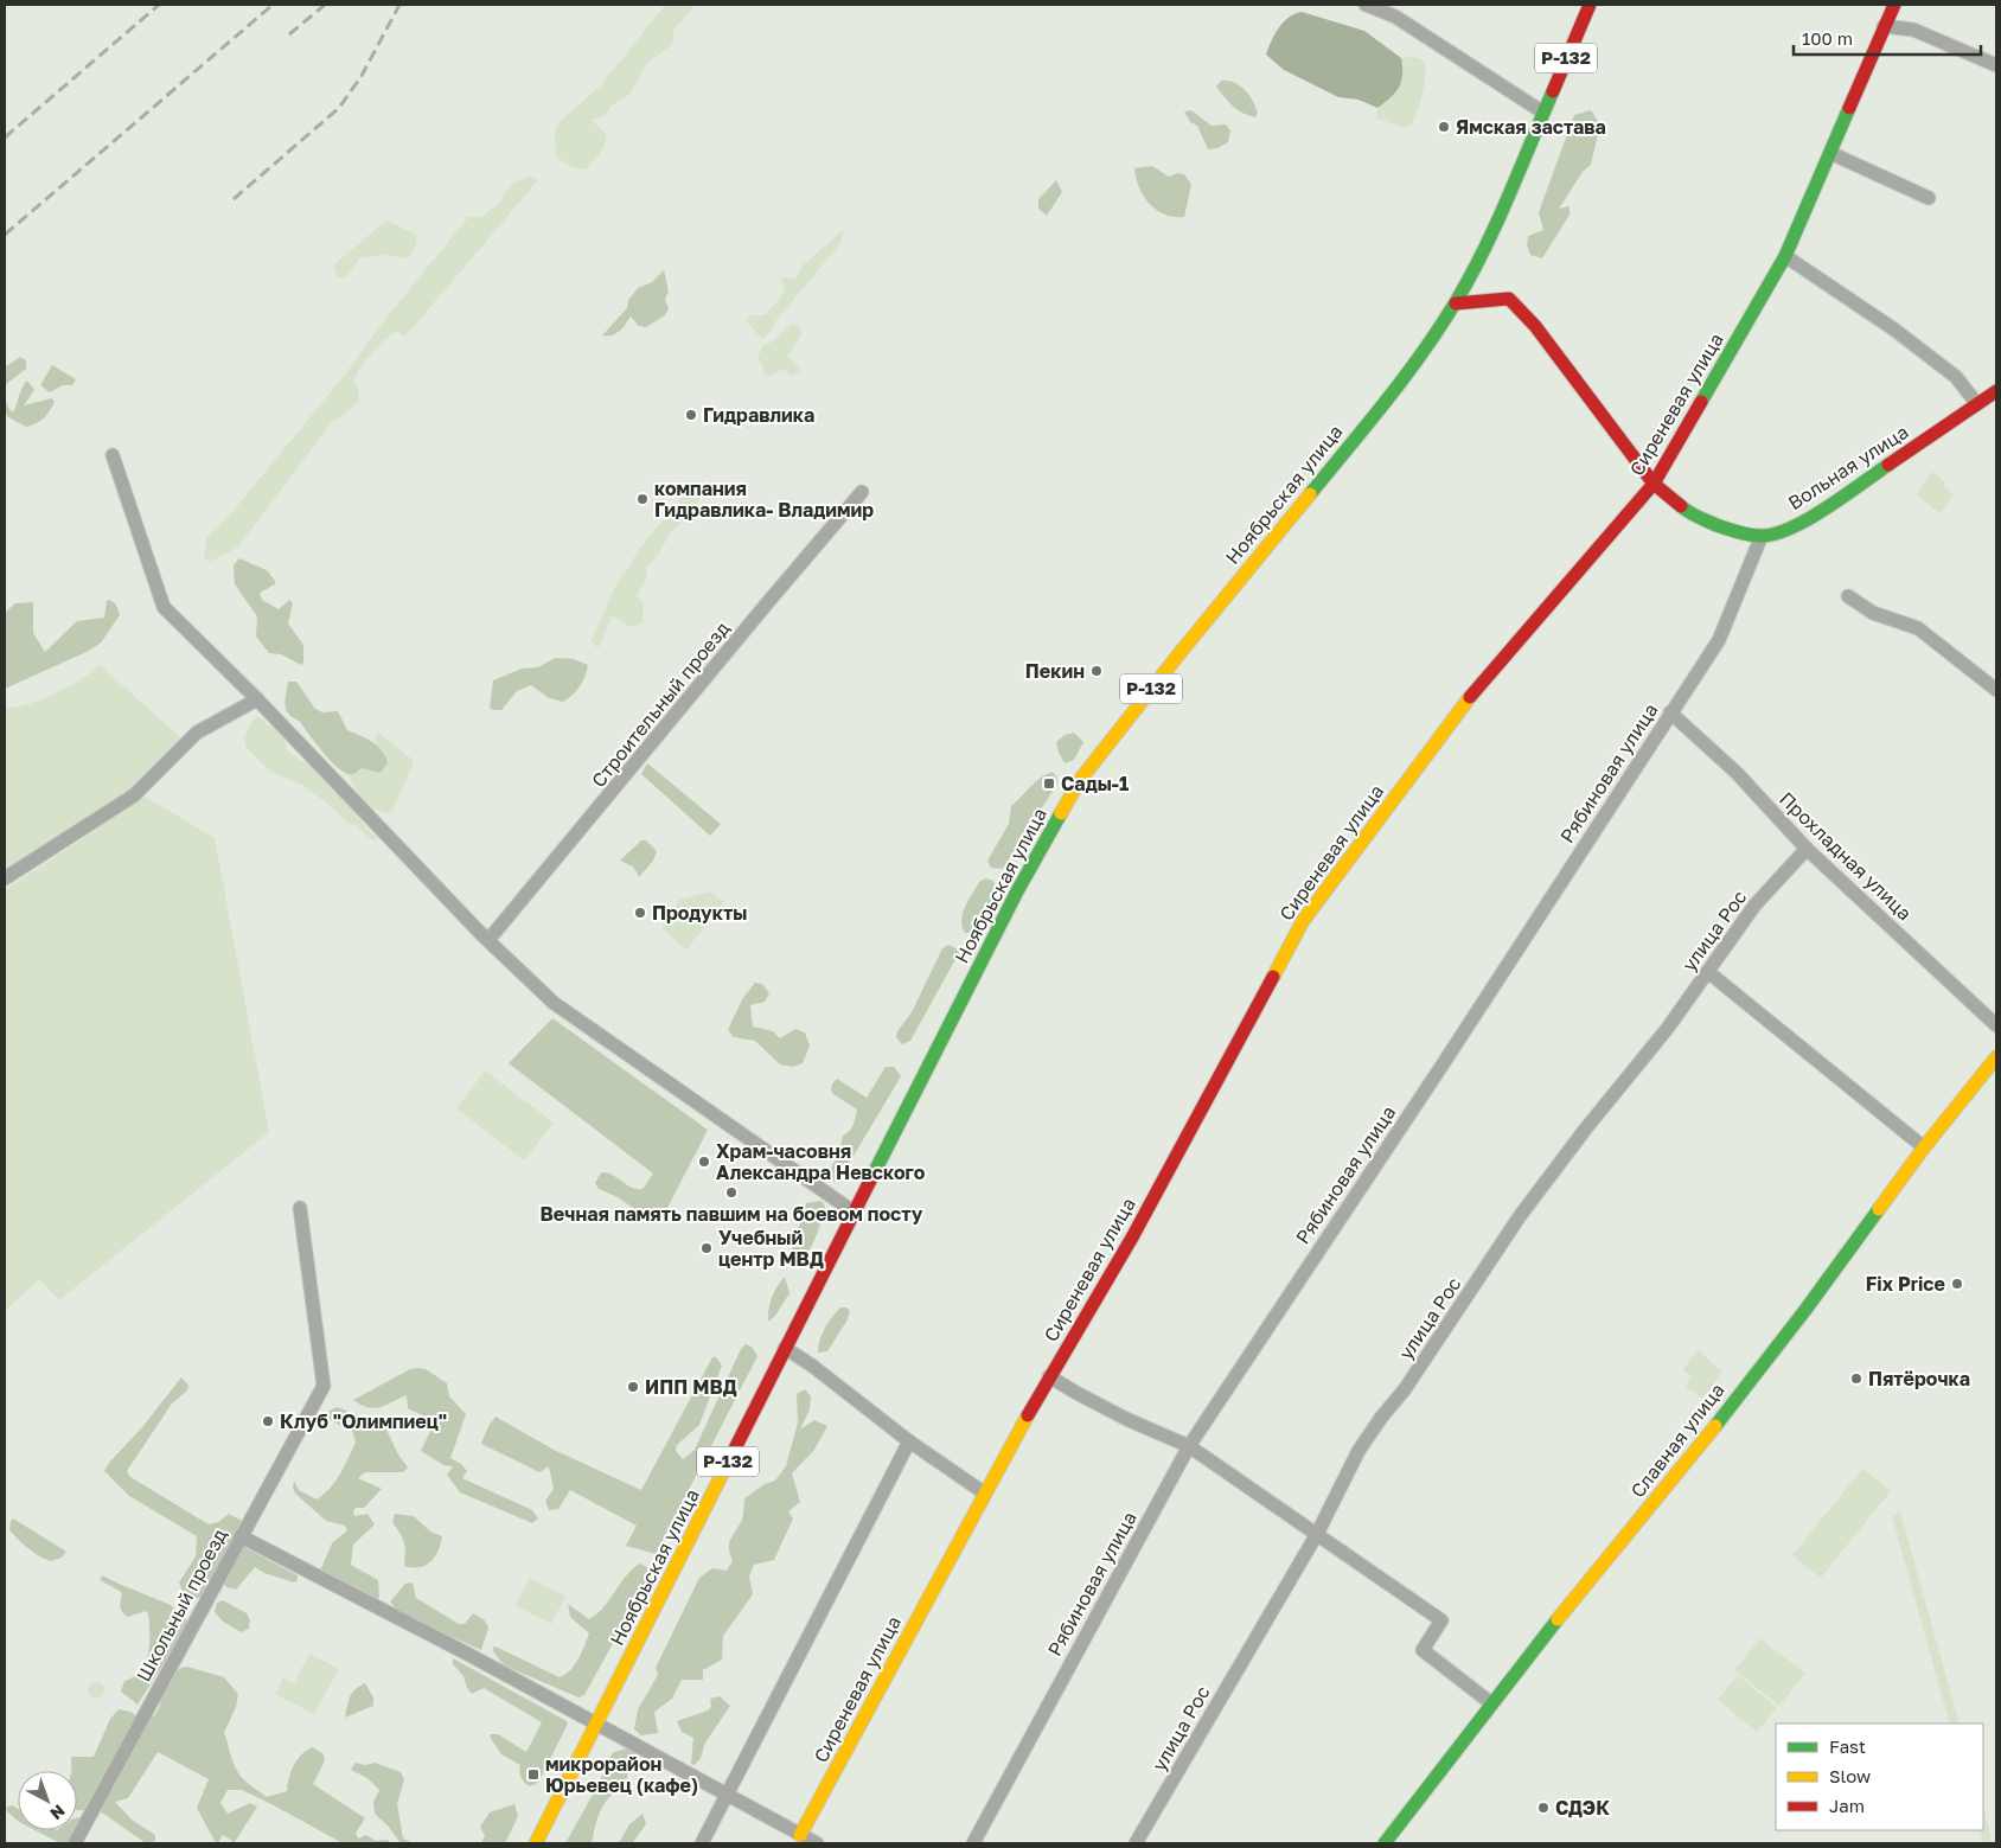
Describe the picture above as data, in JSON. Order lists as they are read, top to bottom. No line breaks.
{"streets":{"main road":["Р-132","Сиреневая улица","Вольная улица","Ноябрьская улица","Славная улица"],"street":["Строительный проезд","Рябиновая улица","Прохладная улица","улица Рос","Школьный проезд"]},"crossings":[["Сиреневая улица","Вольная улица"],["Вольная улица","Ноябрьская улица"],["Вольная улица","Рябиновая улица"],["Рябиновая улица","Прохладная улица"],["Прохладная улица","улица Рос"]],"places":{"other":["Ямская застава","Гидравлика","компания Гидравлика- Владимир","Пекин","Продукты","Храм-часовня Александра Невского","Вечная память павшим на боевом посту","Учебный центр МВД","Fix Price","Пятёрочка","ИПП МВД","Клуб \"Олимпиец\"","СДЭК"],"transit":["Сады-1","микрорайон Юрьевец (кафе)"]},"legend":["Fast","Slow","Jam"],"scale_bar":"100 m","north":"bottom right"}
